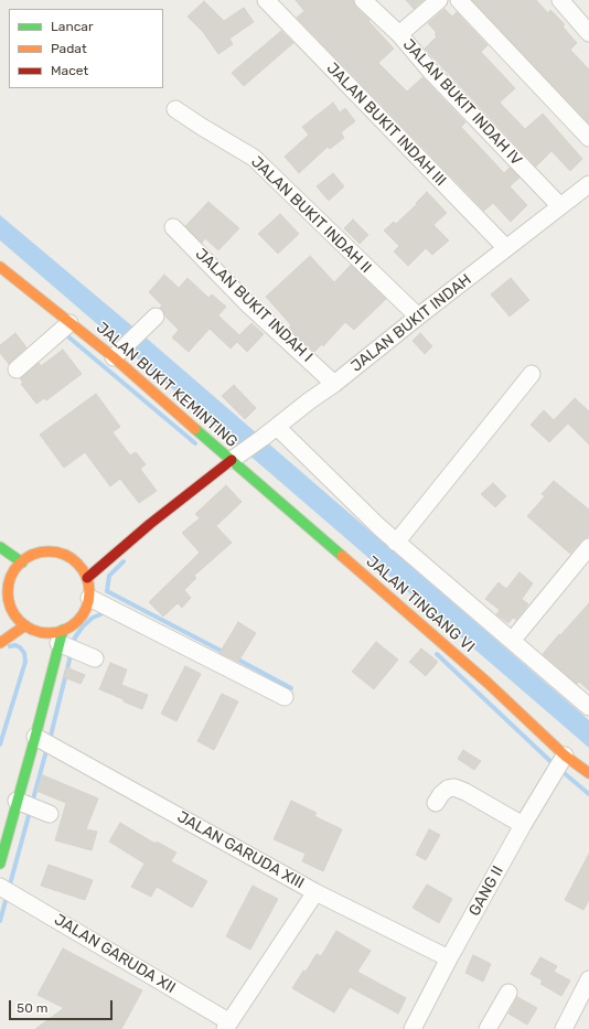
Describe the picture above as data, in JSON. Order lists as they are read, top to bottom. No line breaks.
{"streets":{"main road":["JALAN BUKIT KEMINTING","JALAN TINGANG VI"],"street":["JALAN BUKIT INDAH IV","JALAN BUKIT INDAH III","JALAN BUKIT INDAH II","JALAN BUKIT INDAH I","JALAN BUKIT INDAH","JALAN GARUDA XIII","GANG II","JALAN GARUDA XII"]},"crossings":[["JALAN BUKIT INDAH IV","JALAN BUKIT INDAH"],["JALAN BUKIT INDAH III","JALAN BUKIT INDAH"],["JALAN BUKIT INDAH II","JALAN BUKIT INDAH"],["JALAN BUKIT INDAH I","JALAN BUKIT INDAH"],["JALAN BUKIT INDAH","JALAN BUKIT KEMINTING"],["JALAN BUKIT INDAH","JALAN TINGANG VI"],["JALAN BUKIT KEMINTING","JALAN TINGANG VI"],["JALAN TINGANG VI","GANG II"],["JALAN GARUDA XIII","GANG II"]],"legend":["Lancar","Padat","Macet"],"scale_bar":"50 m"}
